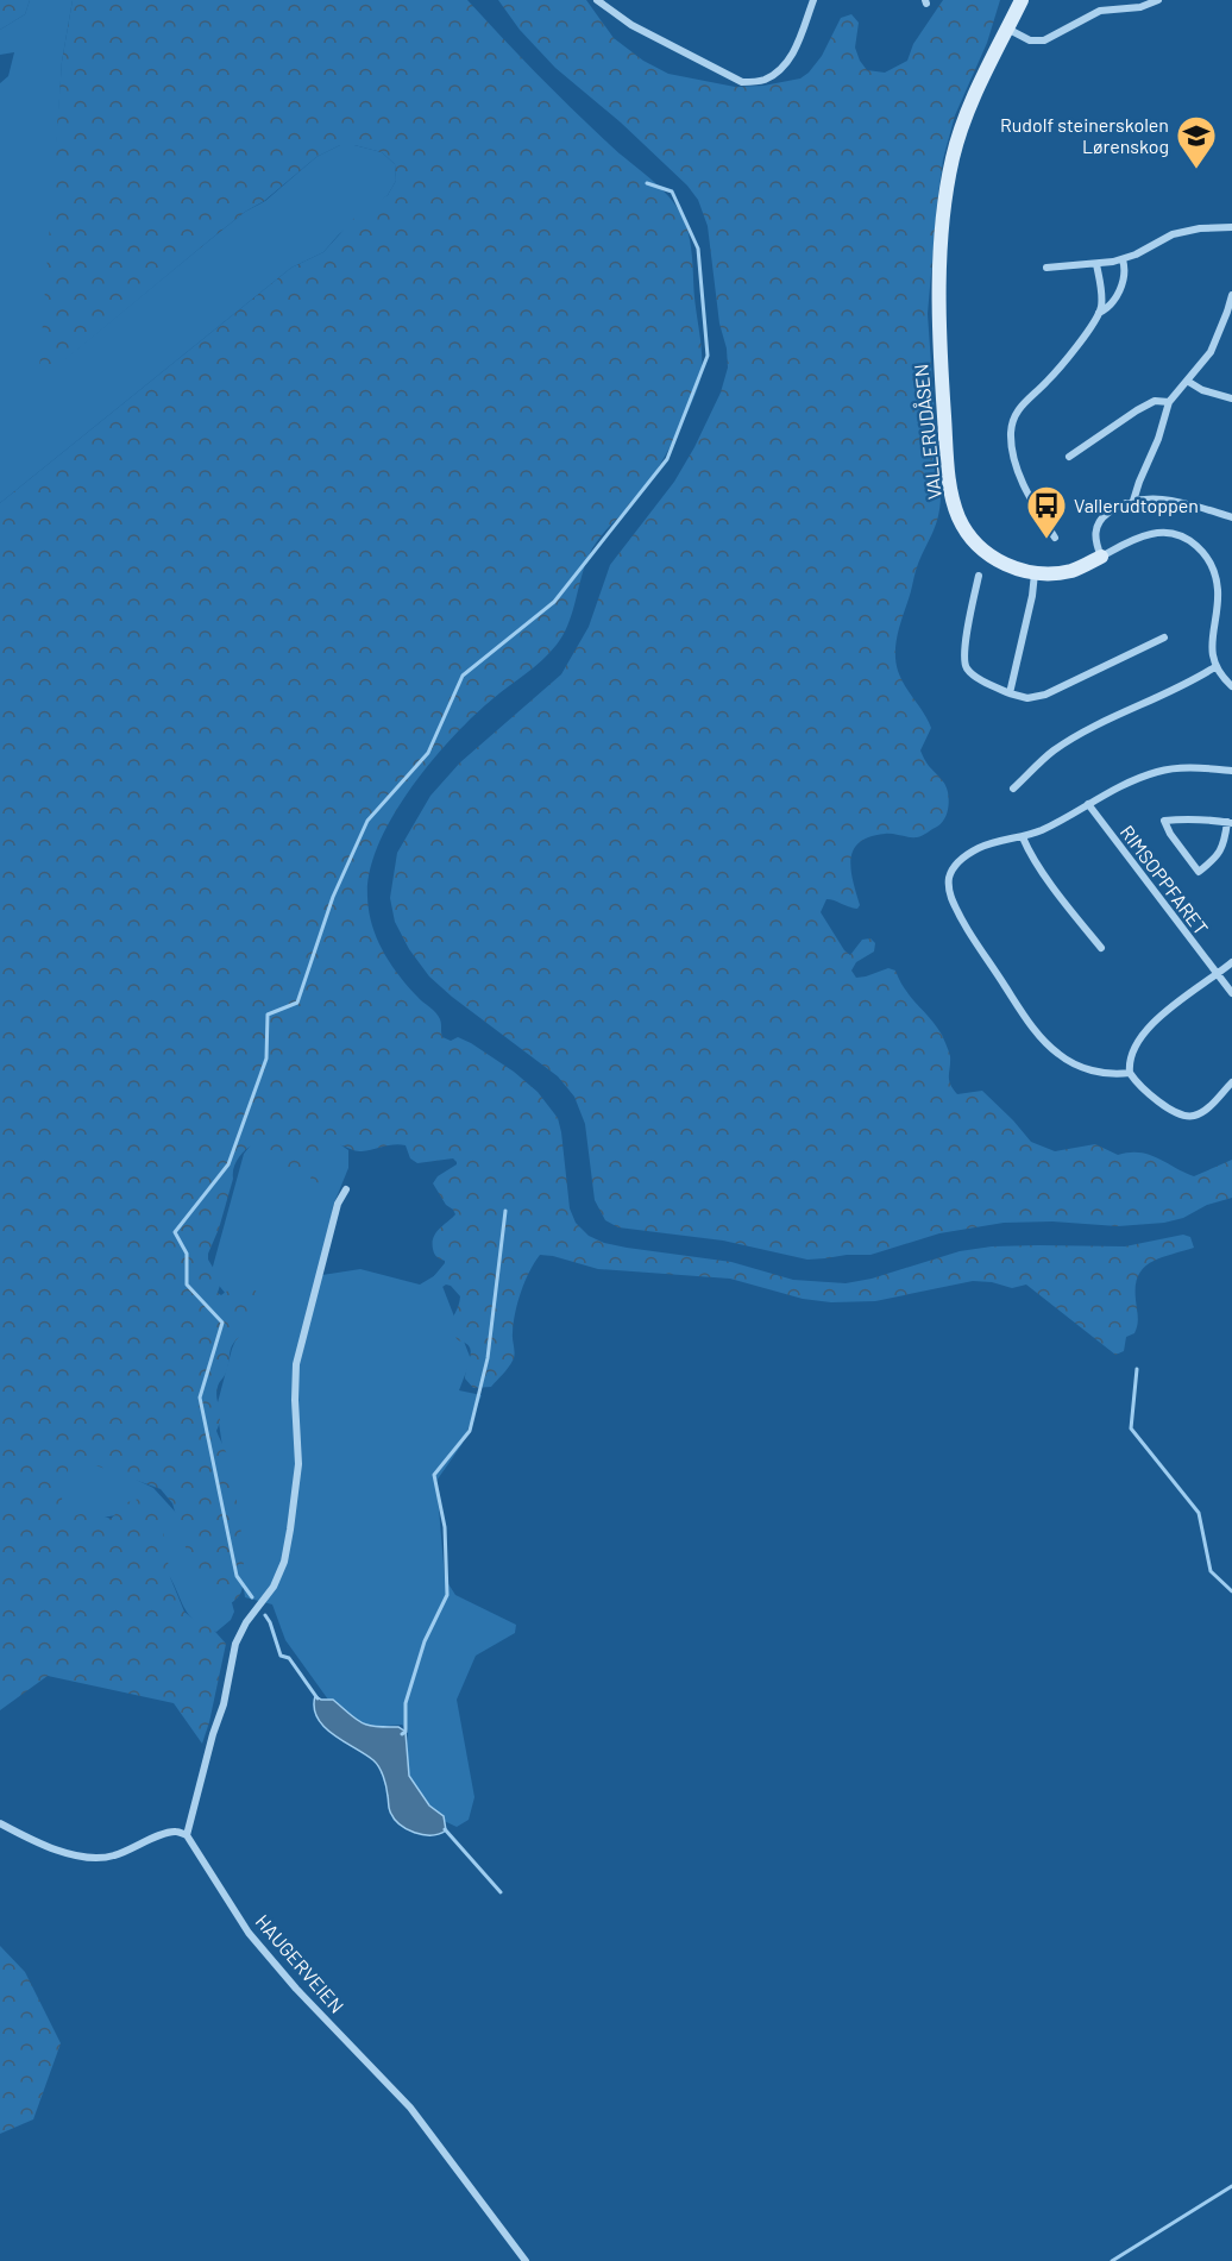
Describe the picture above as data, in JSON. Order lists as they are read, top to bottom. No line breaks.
{"streets":{"street":["VALLERUDÅSEN","RIMSOPPFARET","HAUGERVEIEN"]},"places":{"school or university":["Rudolf steinerskolen Lørenskog"],"bus stop":["Vallerudtoppen"]}}
